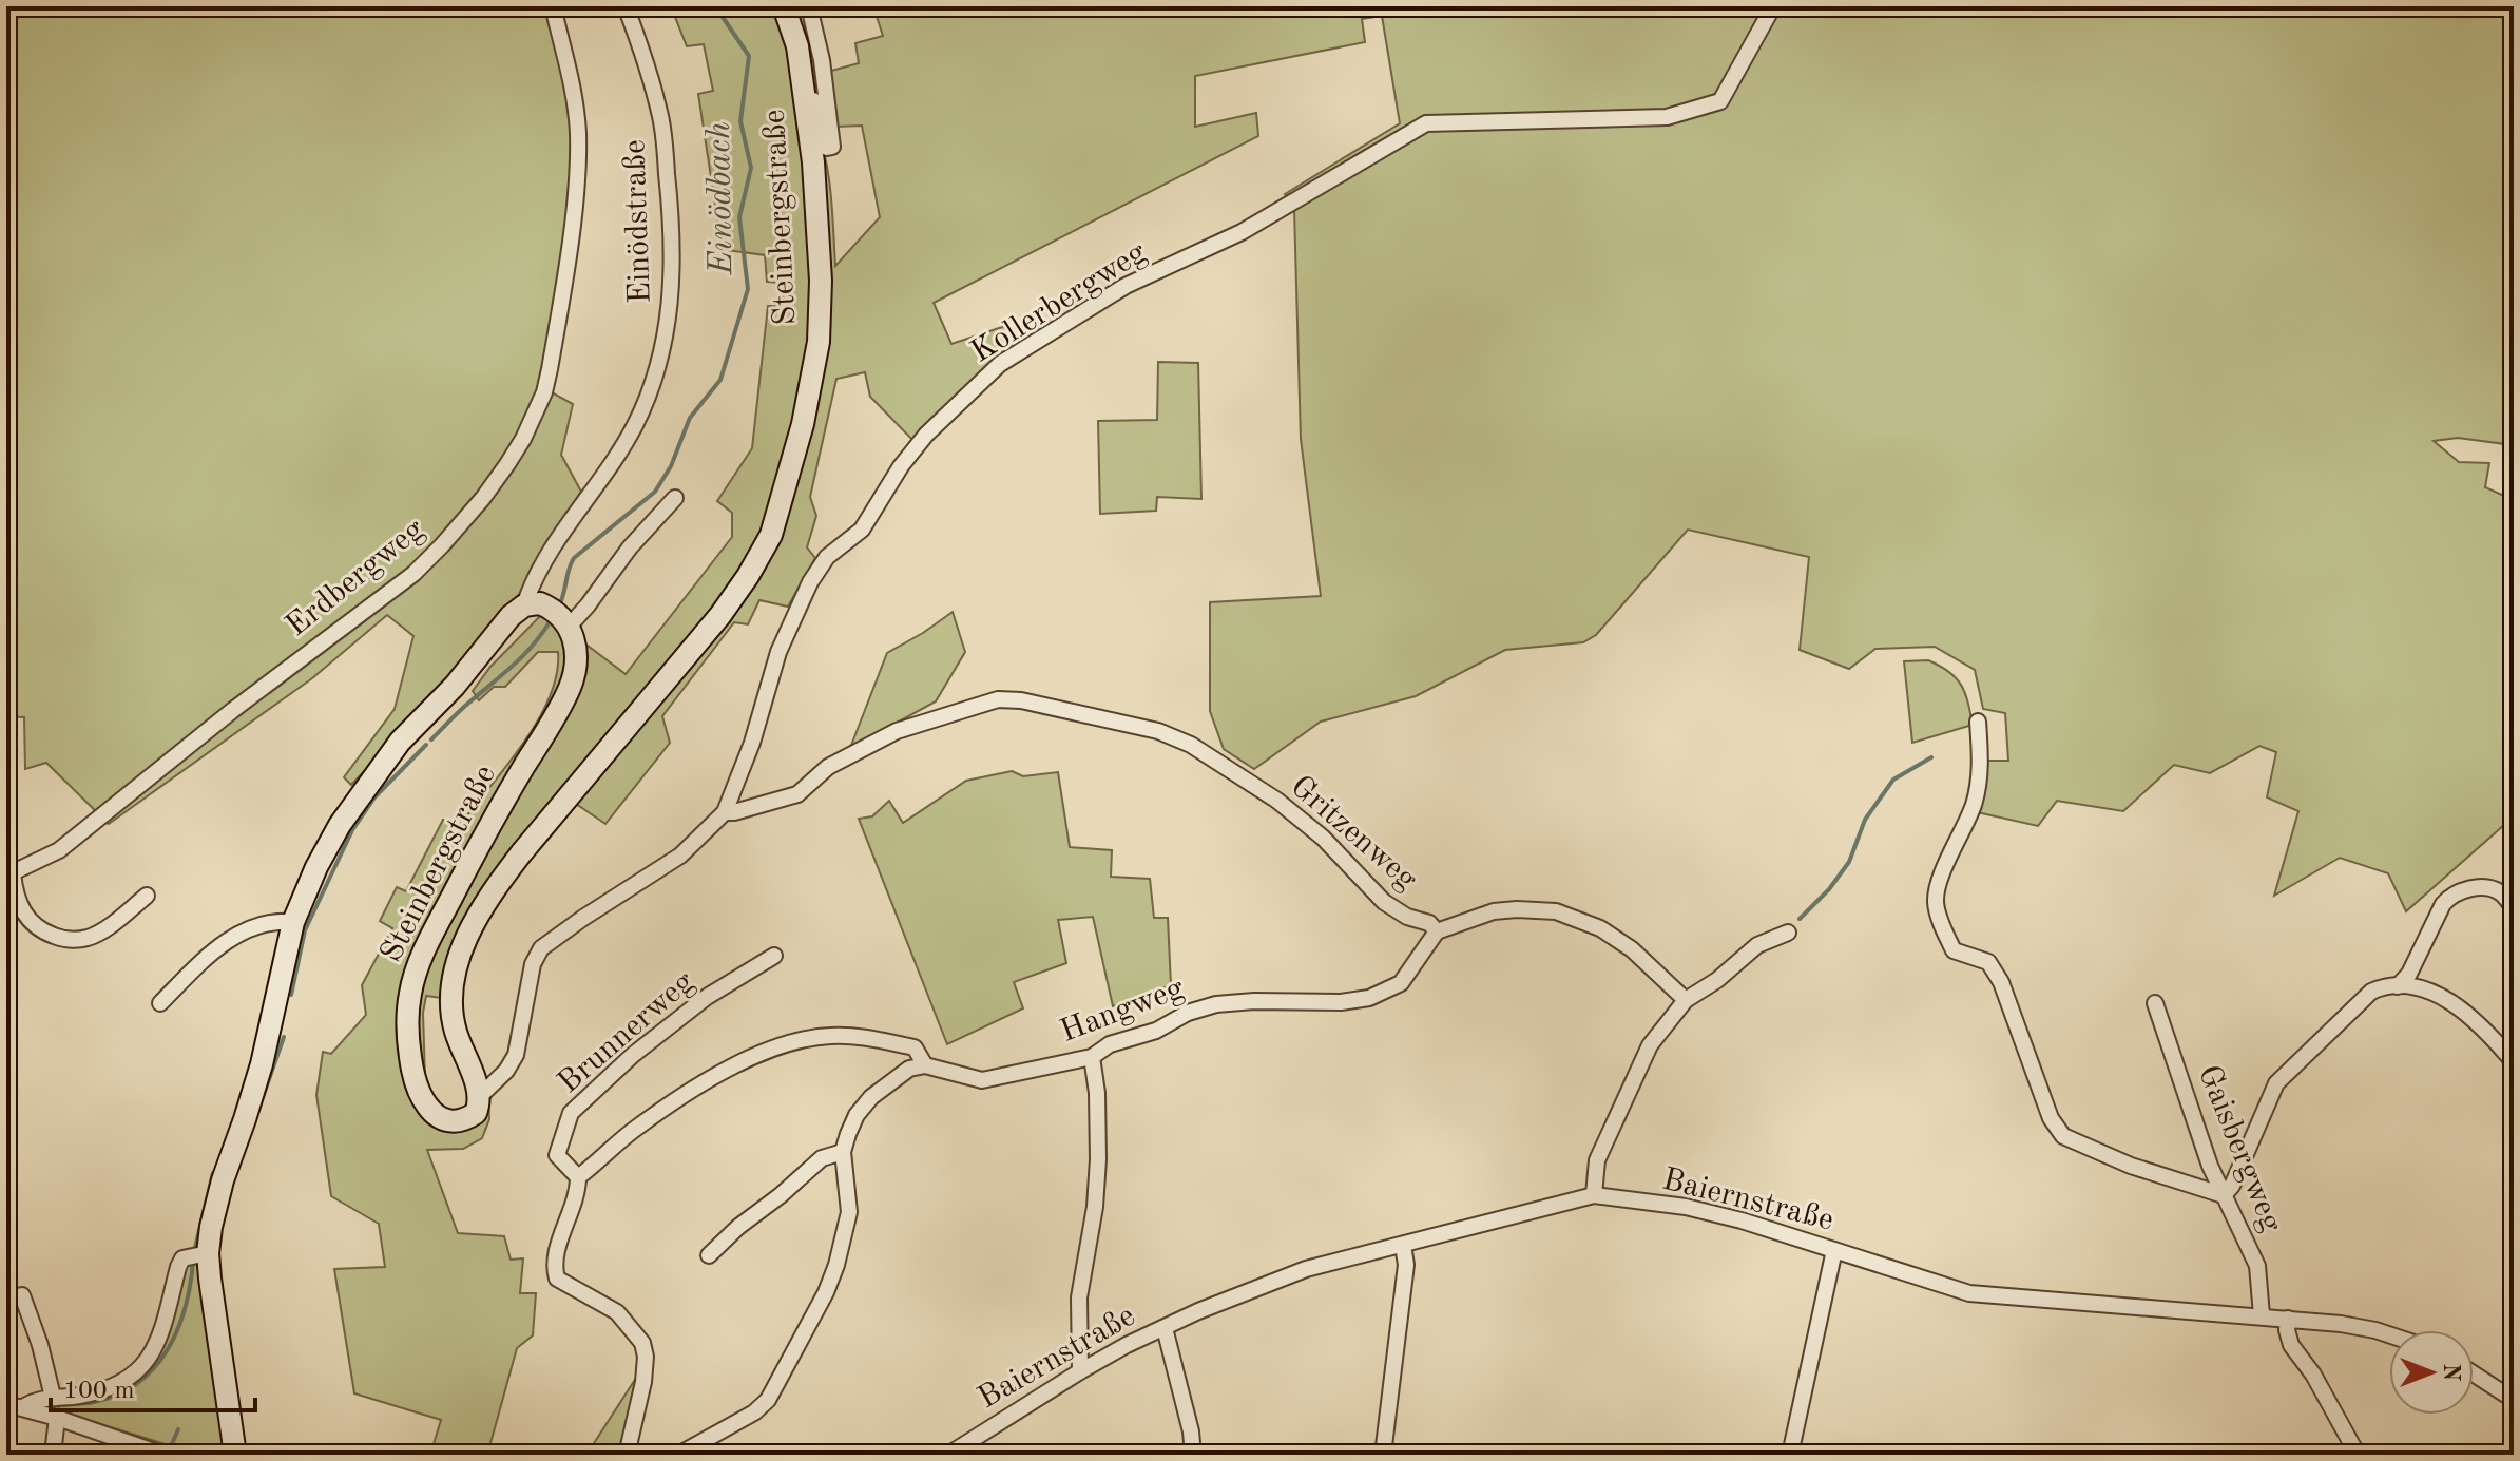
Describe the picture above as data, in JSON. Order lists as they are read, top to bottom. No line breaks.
{"streets":{"main road":["Steinbergstraße"],"street":["Einödstraße","Kollerbergweg","Erdbergweg","Gritzenweg","Hangweg","Brunnerweg","Gaisbergweg","Baiernstraße"]},"crossings":[["Steinbergstraße","Kollerbergweg"],["Kollerbergweg","Gritzenweg"],["Gritzenweg","Hangweg"],["Gaisbergweg","Baiernstraße"]],"water":["Einödbach"],"scale_bar":"100 m","north":"right"}
